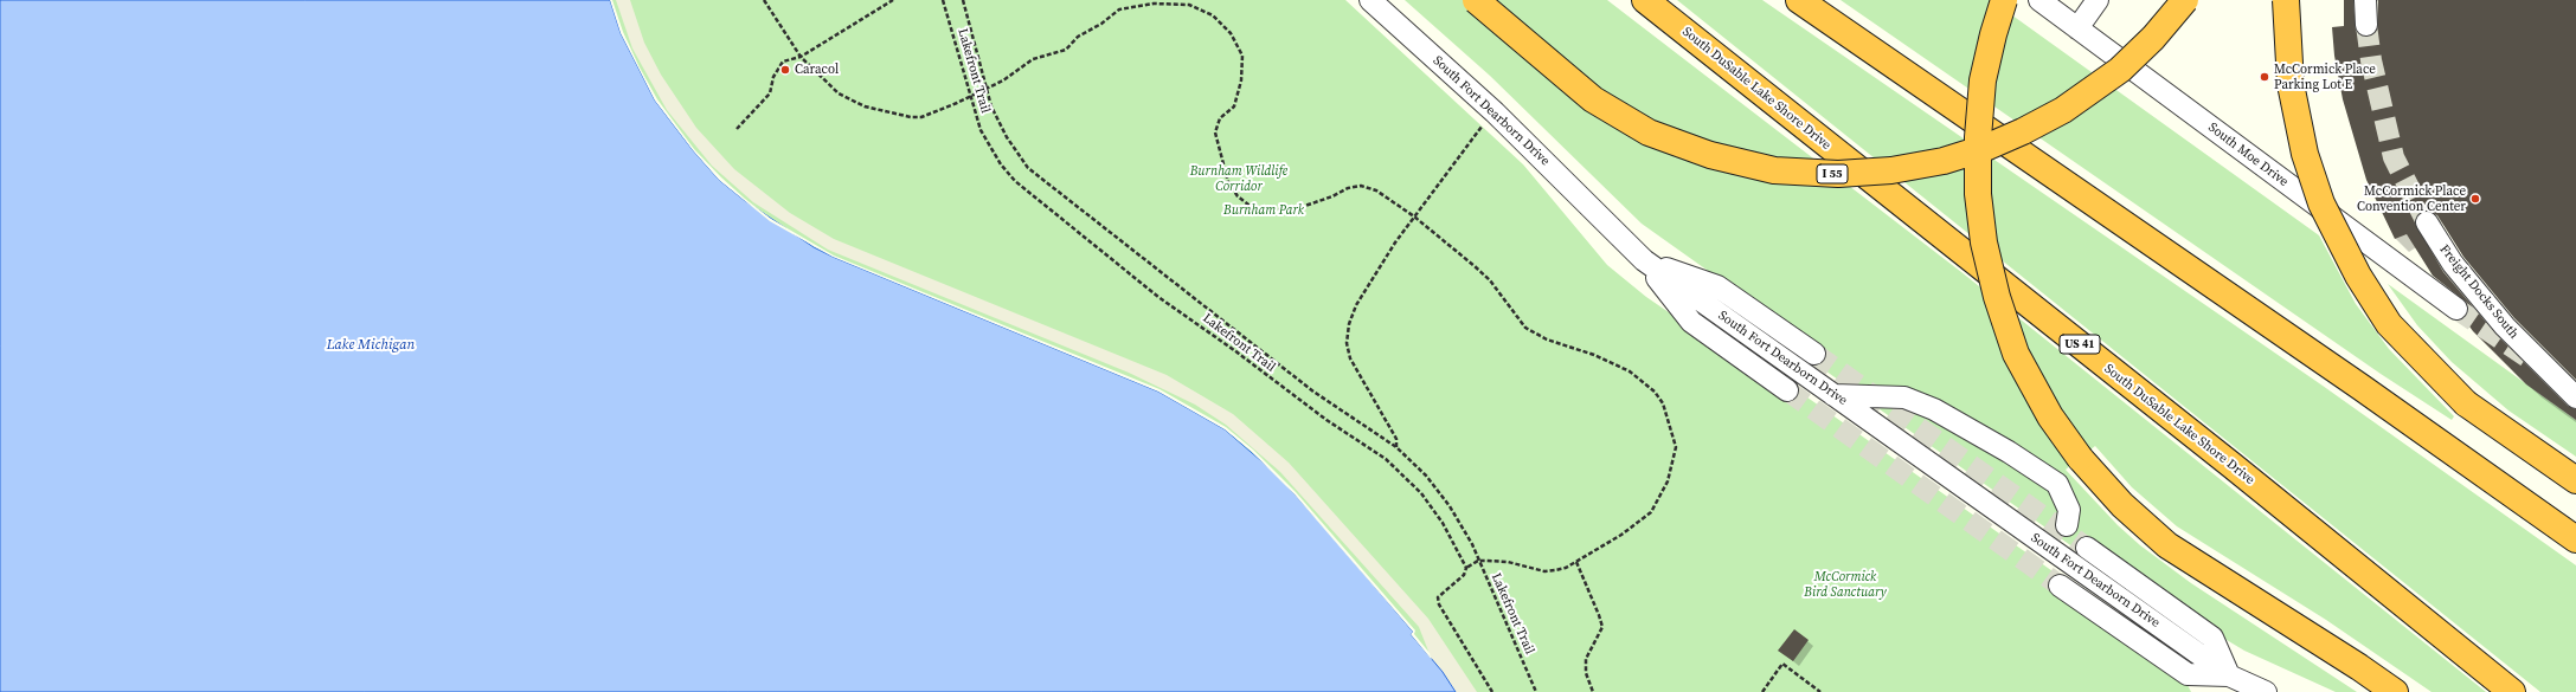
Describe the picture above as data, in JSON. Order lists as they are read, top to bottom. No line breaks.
{"streets":{"highway":["South DuSable Lake Shore Drive","I 55","US 41"],"street":["South Fort Dearborn Drive","South Moe Drive","Freight Docks South"],"path":["Lakefront Trail"]},"water":["Lake Michigan"],"parks":["Burnham Wildlife Corridor","Burnham Park","McCormick Bird Sanctuary"],"places":["Caracol","McCormick Place Parking Lot E","McCormick Place Convention Center"]}
